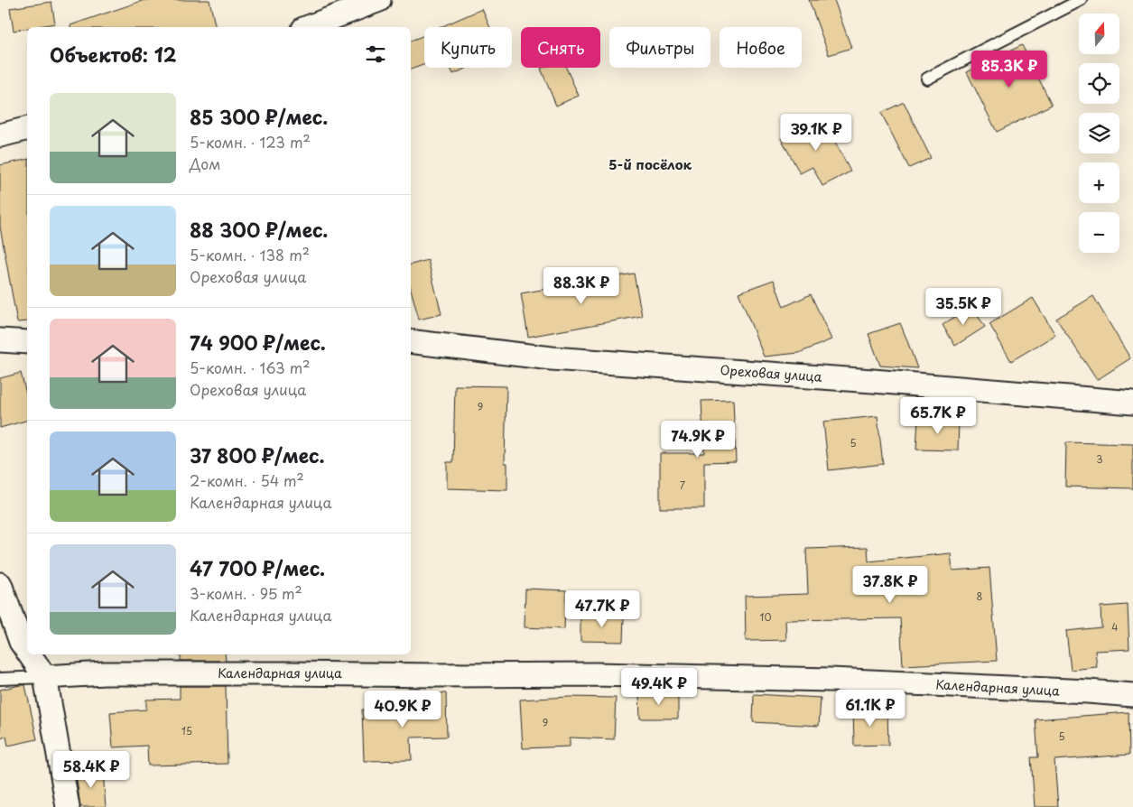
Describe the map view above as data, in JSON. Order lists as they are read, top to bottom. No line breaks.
{"streets":{"street":["Ореховая улица","Календарная улица"]},"districts":["5-й посёлок"],"house_numbers":["9","5","3","7","8","10","4","9","15","5"],"north":"top","page":{"map_buttons":["+","−"],"chip":["Купить","Снять","Фильтры","Новое"],"heading":"Объектов: 12","price":["85.3K ₽","39.1K ₽","88.3K ₽","35.5K ₽","65.7K ₽","74.9K ₽","37.8K ₽","47.7K ₽","49.4K ₽","61.1K ₽","40.9K ₽","58.4K ₽"],"list":[{"name":"85 300 ₽/мес.","note":"5-комн. · 123 m² · Дом"},{"name":"88 300 ₽/мес.","note":"5-комн. · 138 m² · Ореховая улица"},{"name":"74 900 ₽/мес.","note":"5-комн. · 163 m² · Ореховая улица"},{"name":"37 800 ₽/мес.","note":"2-комн. · 54 m² · Календарная улица"},{"name":"47 700 ₽/мес.","note":"3-комн. · 95 m² · Календарная улица"}]}}
